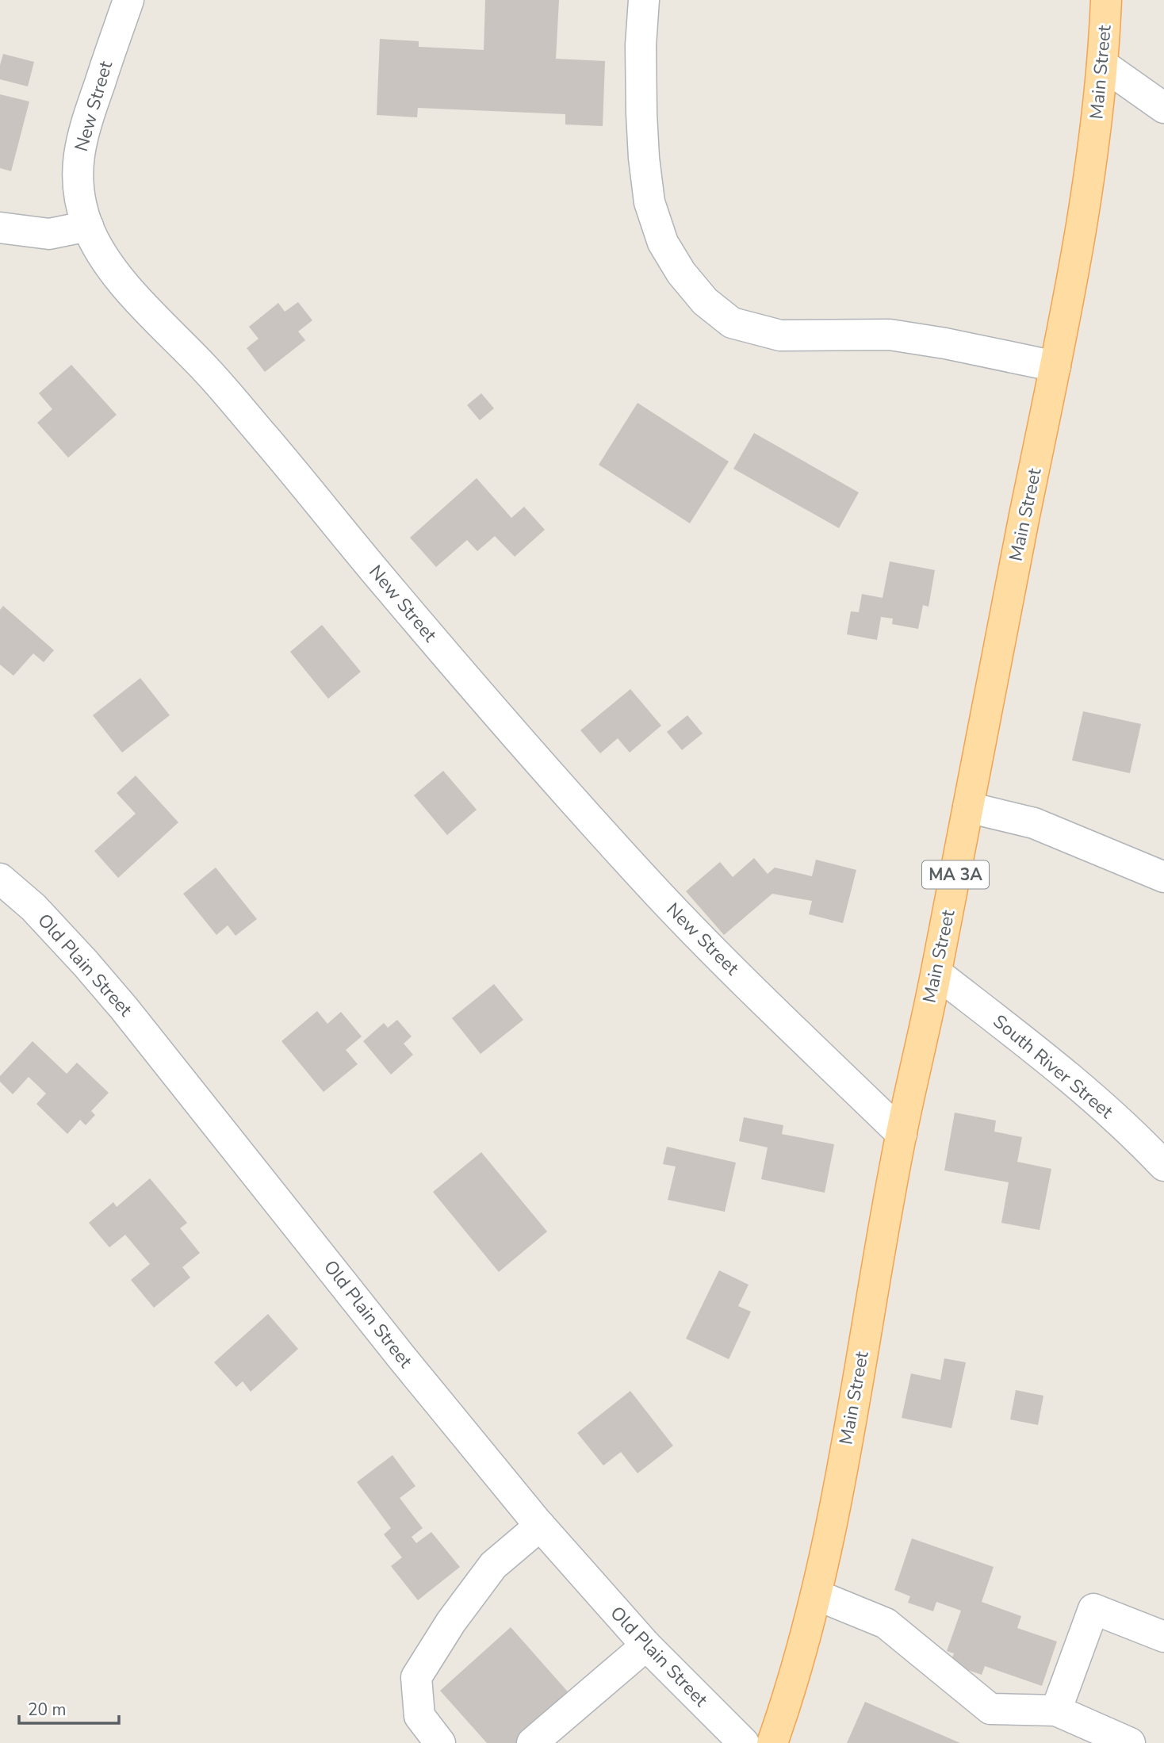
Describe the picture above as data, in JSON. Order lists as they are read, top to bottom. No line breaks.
{"streets":{"main road":["Main Street","MA 3A"],"street":["New Street","Old Plain Street","South River Street"]},"crossings":[["Main Street","New Street"],["Main Street","South River Street"]],"scale_bar":"20 m"}
